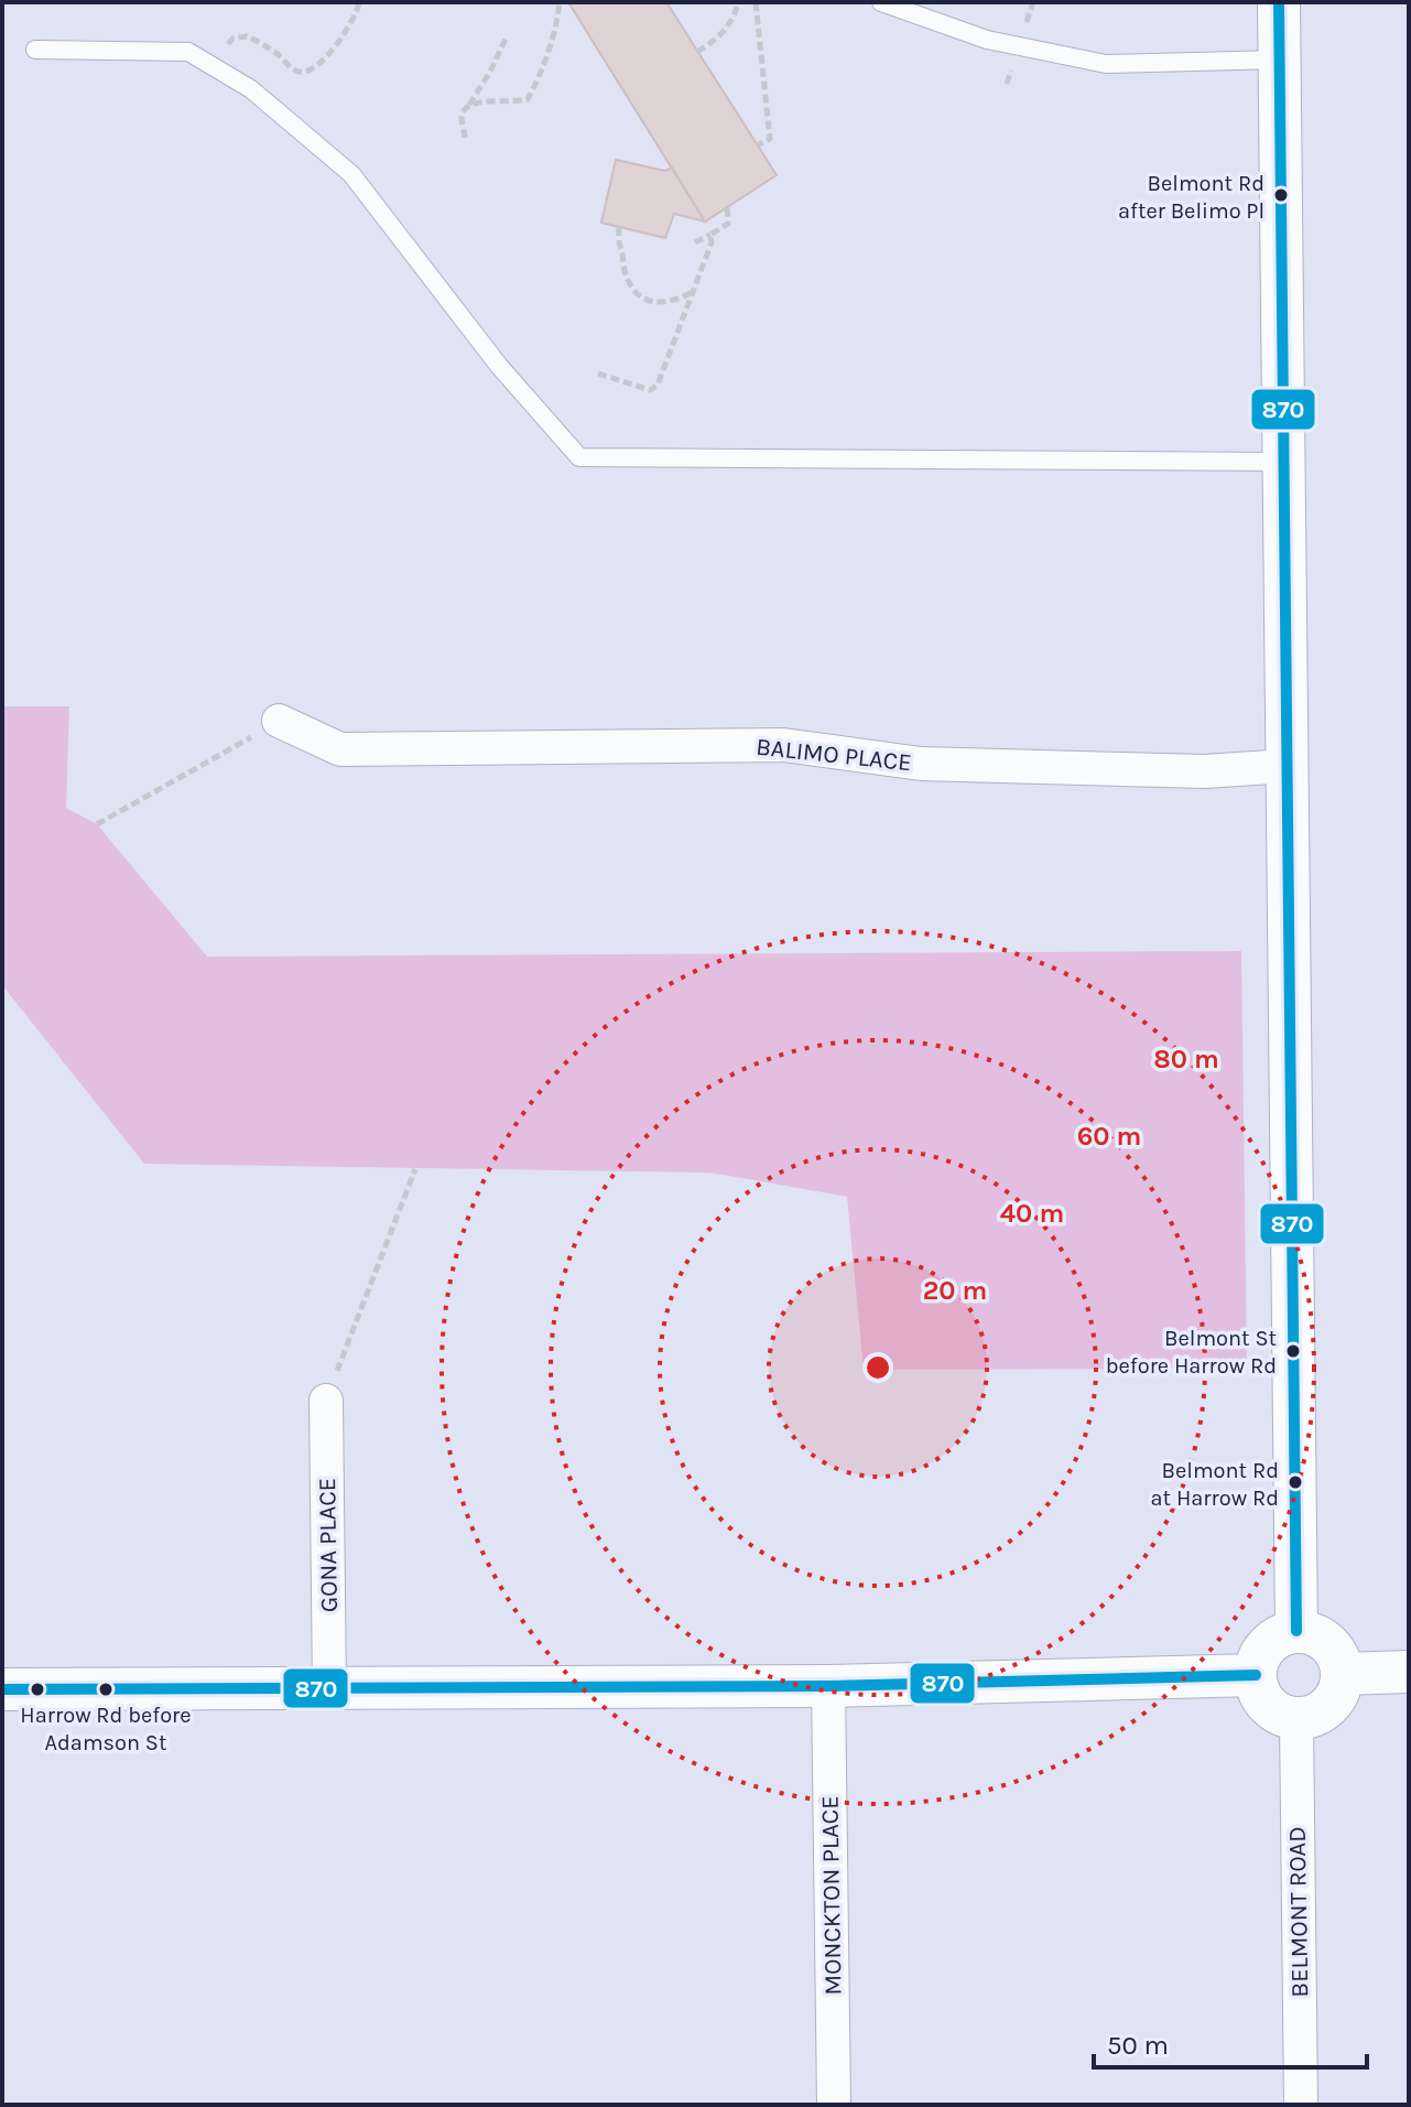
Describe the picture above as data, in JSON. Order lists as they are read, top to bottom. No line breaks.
{"streets":{"street":["BALIMO PLACE","GONA PLACE","MONCKTON PLACE","BELMONT ROAD"]},"places":["Belmont Rd after Belimo Pl","Belmont St before Harrow Rd","Belmont Rd at Harrow Rd","Harrow Rd before Adamson St"],"lines":["transit line 870"],"scale_bar":"50 m","rings":["80 m","60 m","40 m","20 m"]}
